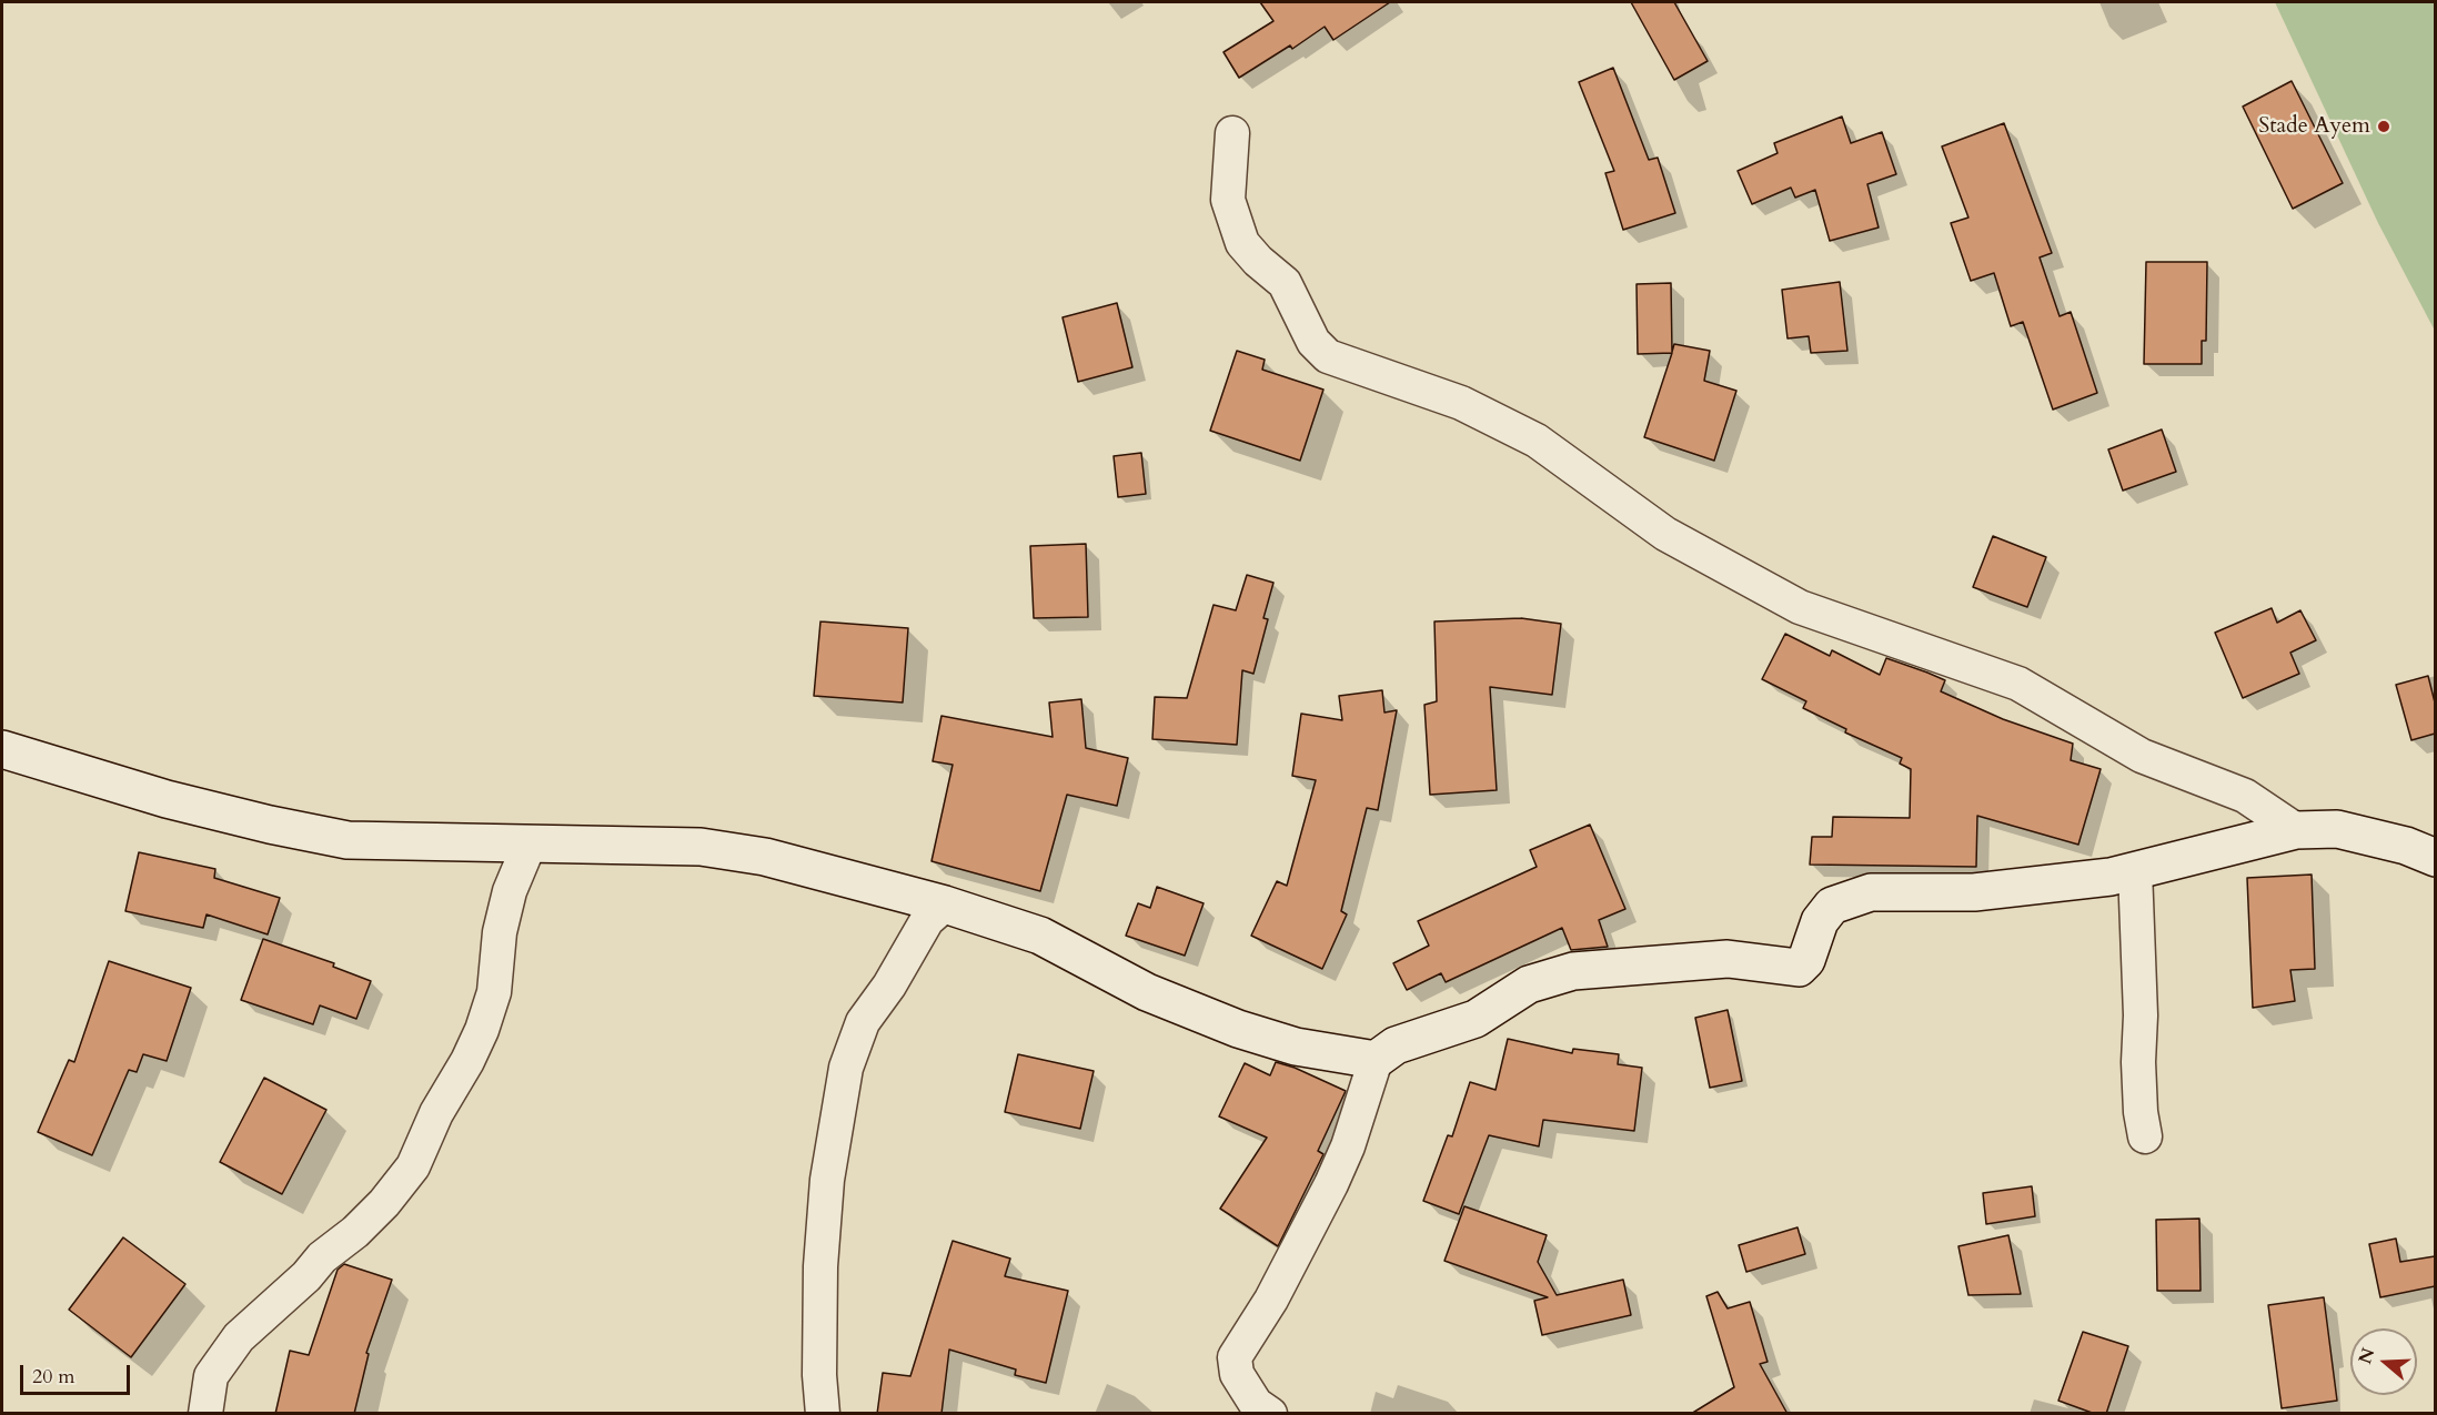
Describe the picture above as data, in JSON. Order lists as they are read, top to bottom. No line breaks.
{"places":["Stade Ayem"],"scale_bar":"20 m","north":"left"}
